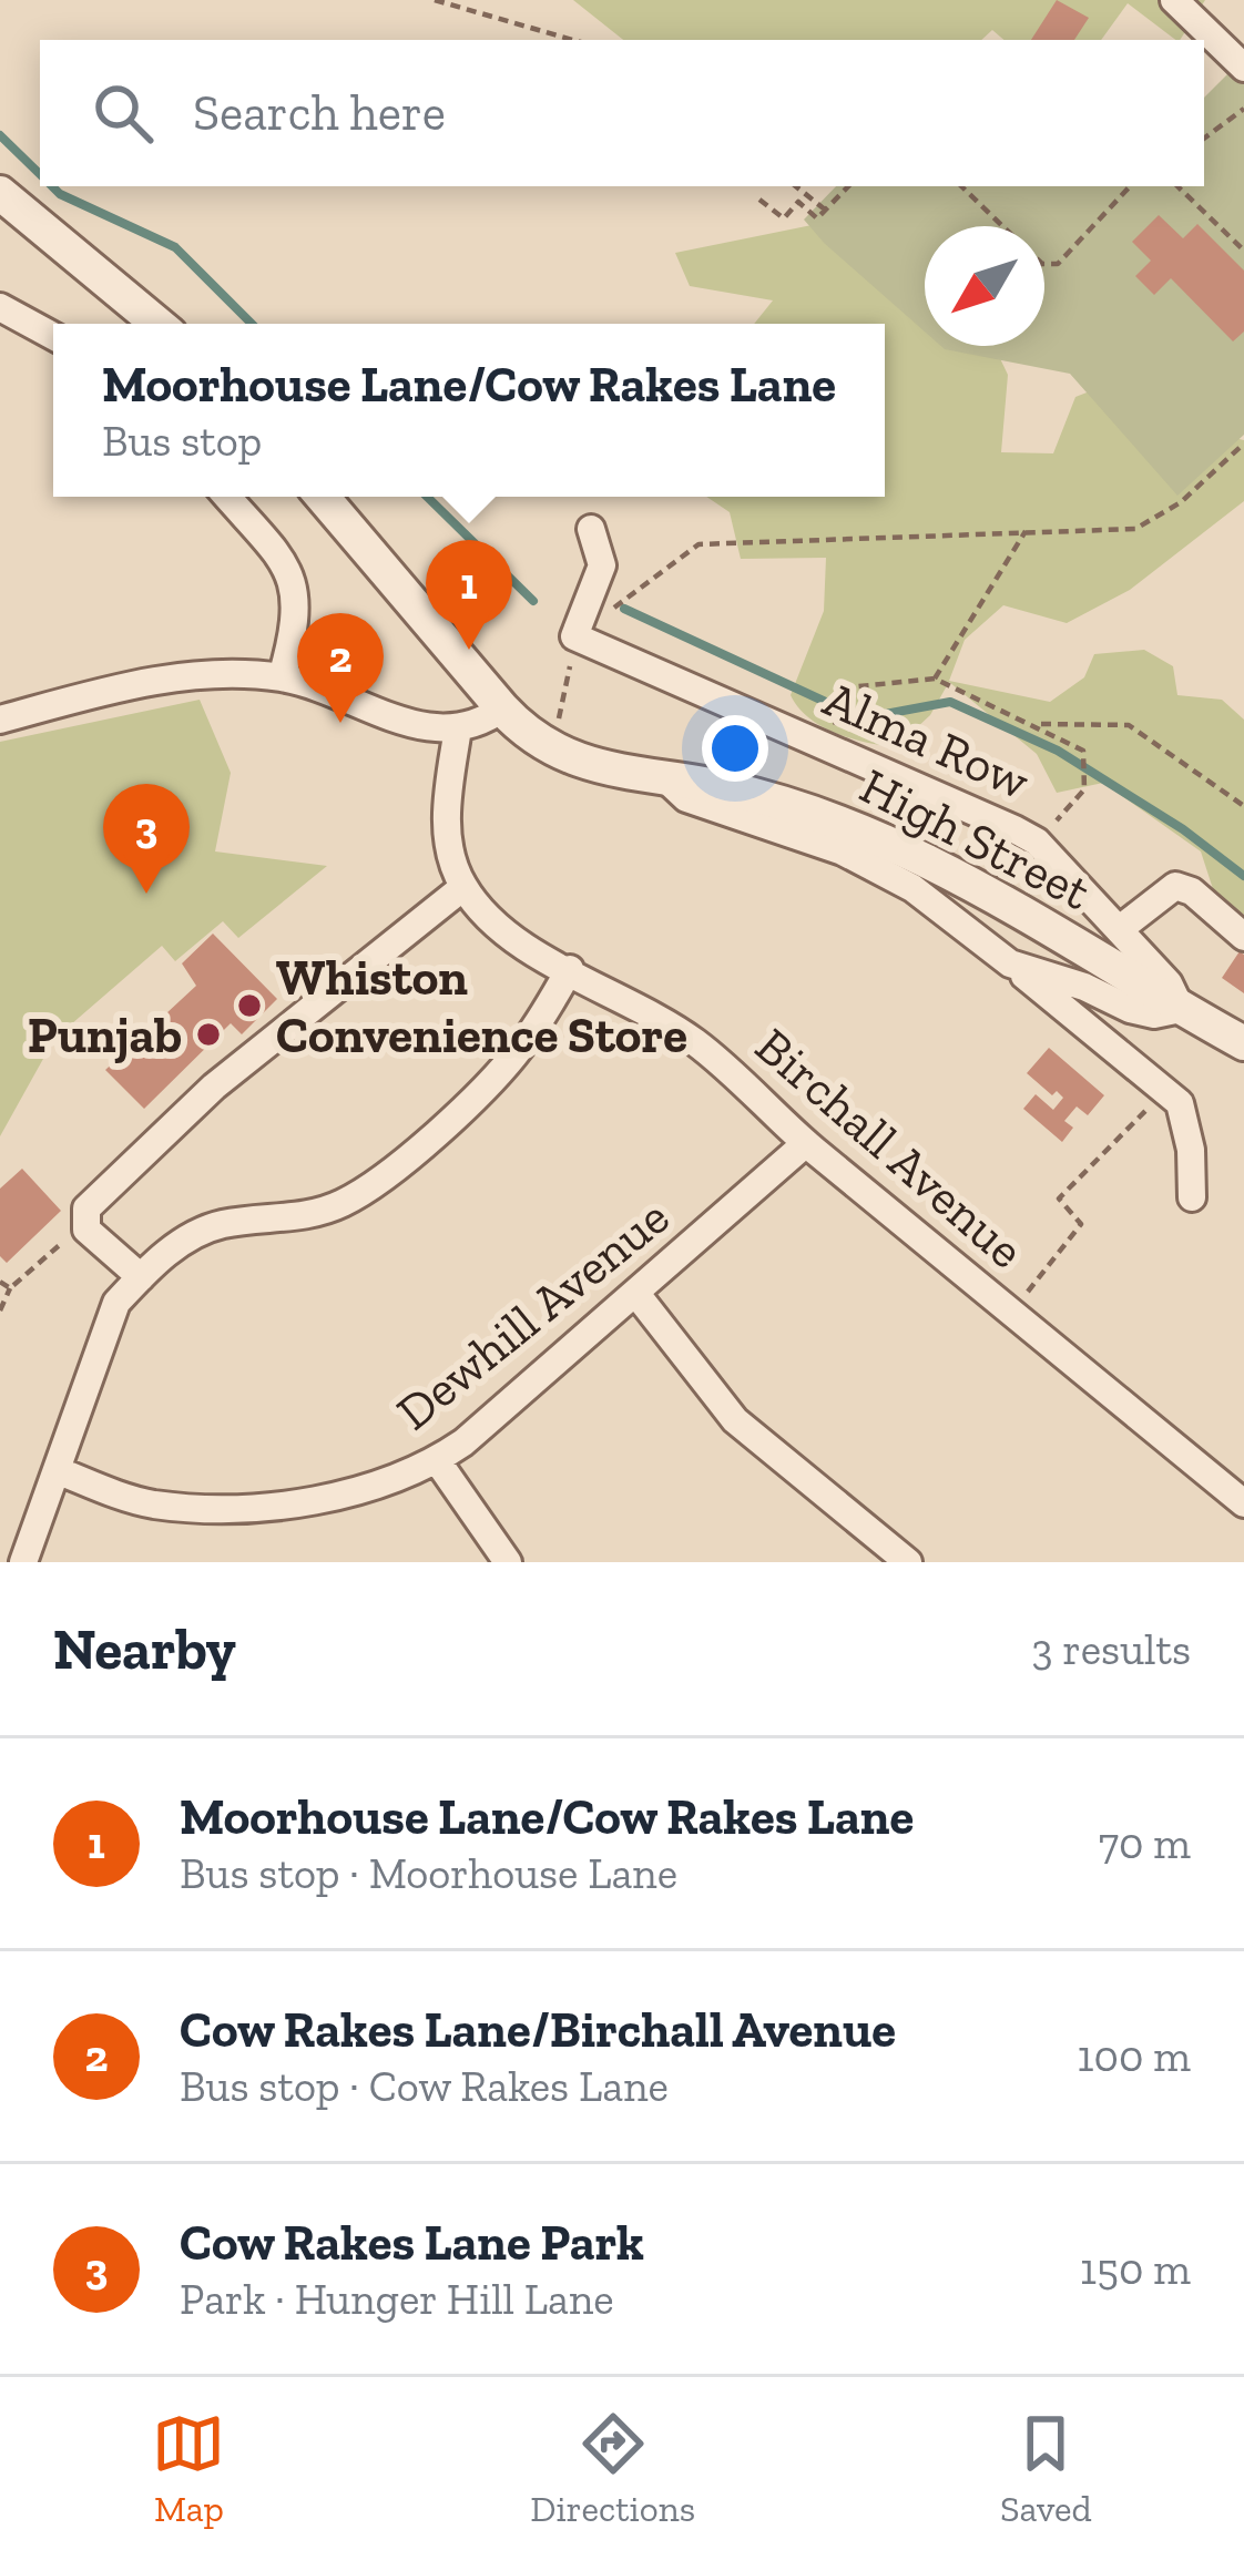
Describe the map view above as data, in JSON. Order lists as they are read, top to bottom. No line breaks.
{"streets":{"street":["Alma Row","High Street","Birchall Avenue","Dewhill Avenue"]},"crossings":[["Alma Row","High Street"],["Birchall Avenue","Dewhill Avenue"]],"places":["Whiston Convenience Store","Punjab"],"north":"bottom left","page":{"search":"Search here","popup":["Moorhouse Lane/Cow Rakes Lane","Bus stop"],"pins":["1","2","3"],"heading":["Nearby","3 results"],"list":[{"mark":"1","name":"Moorhouse Lane/Cow Rakes Lane","note":"Bus stop · Moorhouse Lane","value":"70 m"},{"mark":"2","name":"Cow Rakes Lane/Birchall Avenue","note":"Bus stop · Cow Rakes Lane","value":"100 m"},{"mark":"3","name":"Cow Rakes Lane Park","note":"Park · Hunger Hill Lane","value":"150 m"}],"nav":["Map","Directions","Saved"]}}
